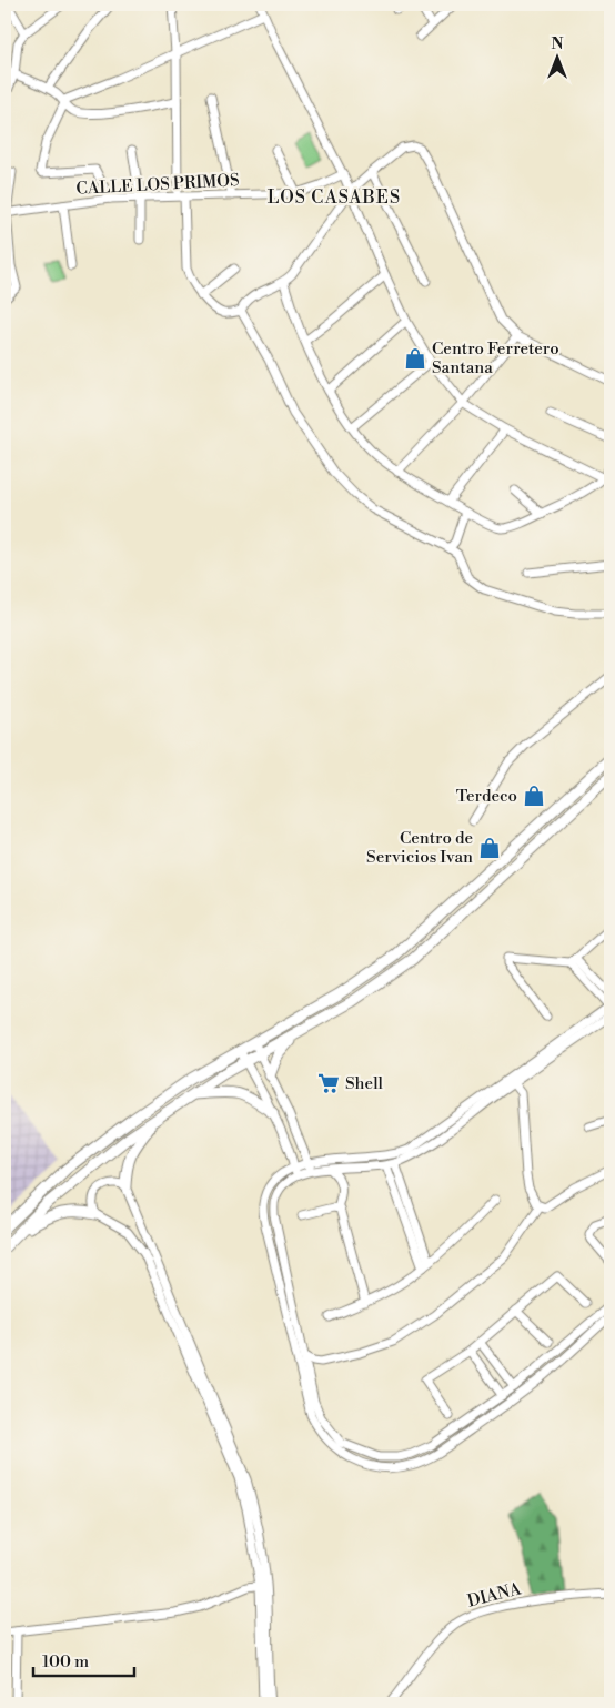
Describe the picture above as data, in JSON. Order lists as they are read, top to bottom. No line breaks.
{"streets":{"street":["CALLE LOS PRIMOS","DIANA"]},"districts":["LOS CASABES"],"places":{"shop":["Centro Ferretero Santana","Terdeco","Centro de Servicios Ivan"],"supermarket":["Shell"]},"scale_bar":"100 m","north":"top"}
